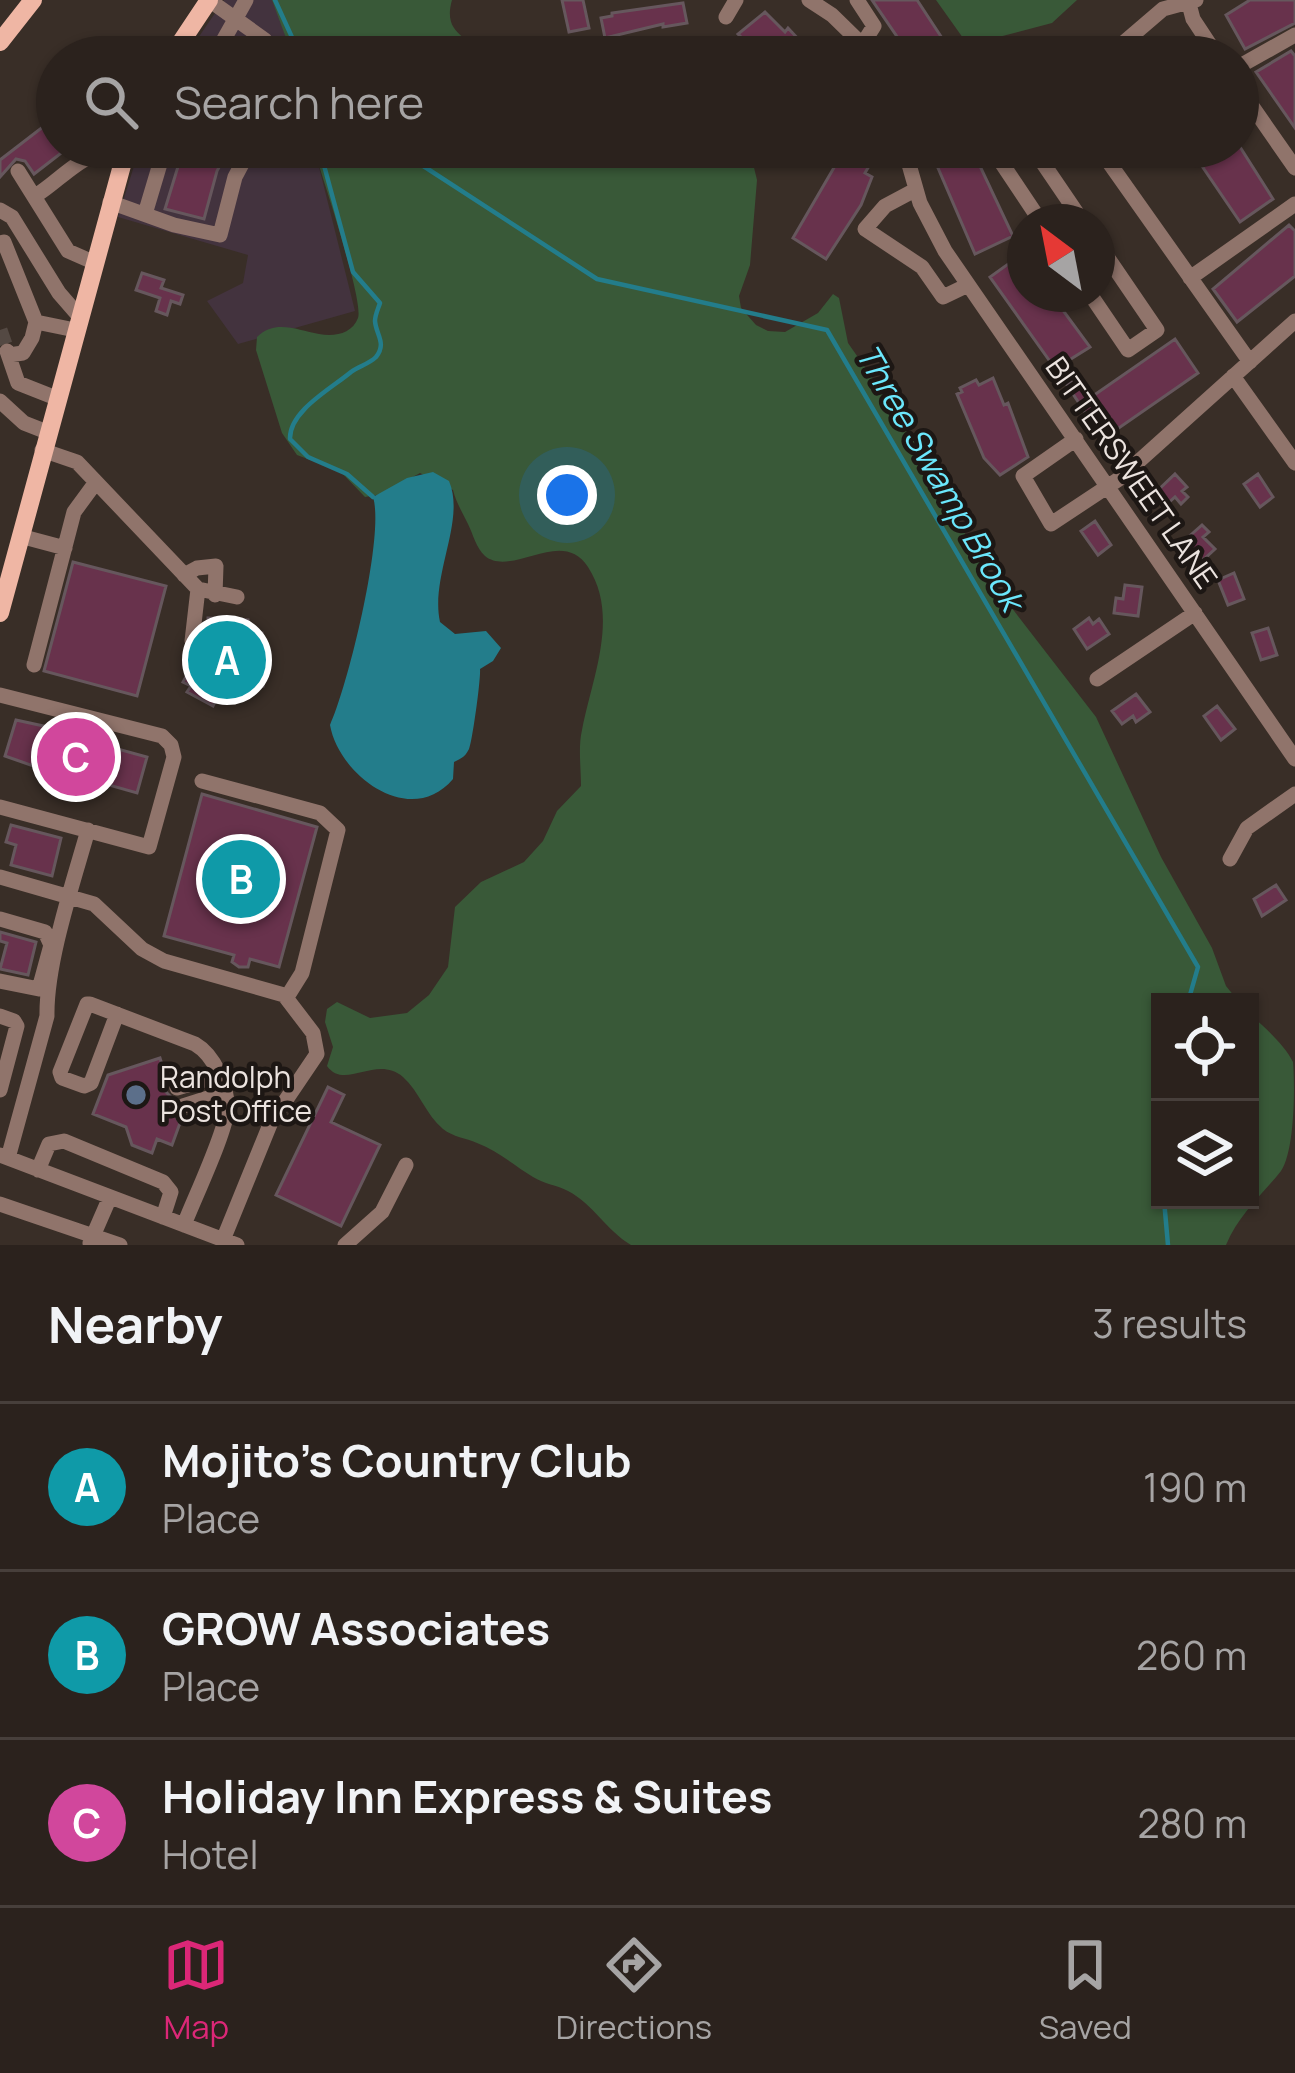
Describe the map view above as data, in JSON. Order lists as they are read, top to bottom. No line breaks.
{"streets":{"street":["BITTERSWEET LANE"]},"water":["Three Swamp Brook"],"places":["Randolph Post Office"],"north":"top left","page":{"search":"Search here","pins":["A","C","B"],"heading":["Nearby","3 results"],"list":[{"mark":"A","name":"Mojito's Country Club","note":"Place","value":"190 m"},{"mark":"B","name":"GROW Associates","note":"Place","value":"260 m"},{"mark":"C","name":"Holiday Inn Express & Suites","note":"Hotel","value":"280 m"}],"nav":["Map","Directions","Saved"]}}
